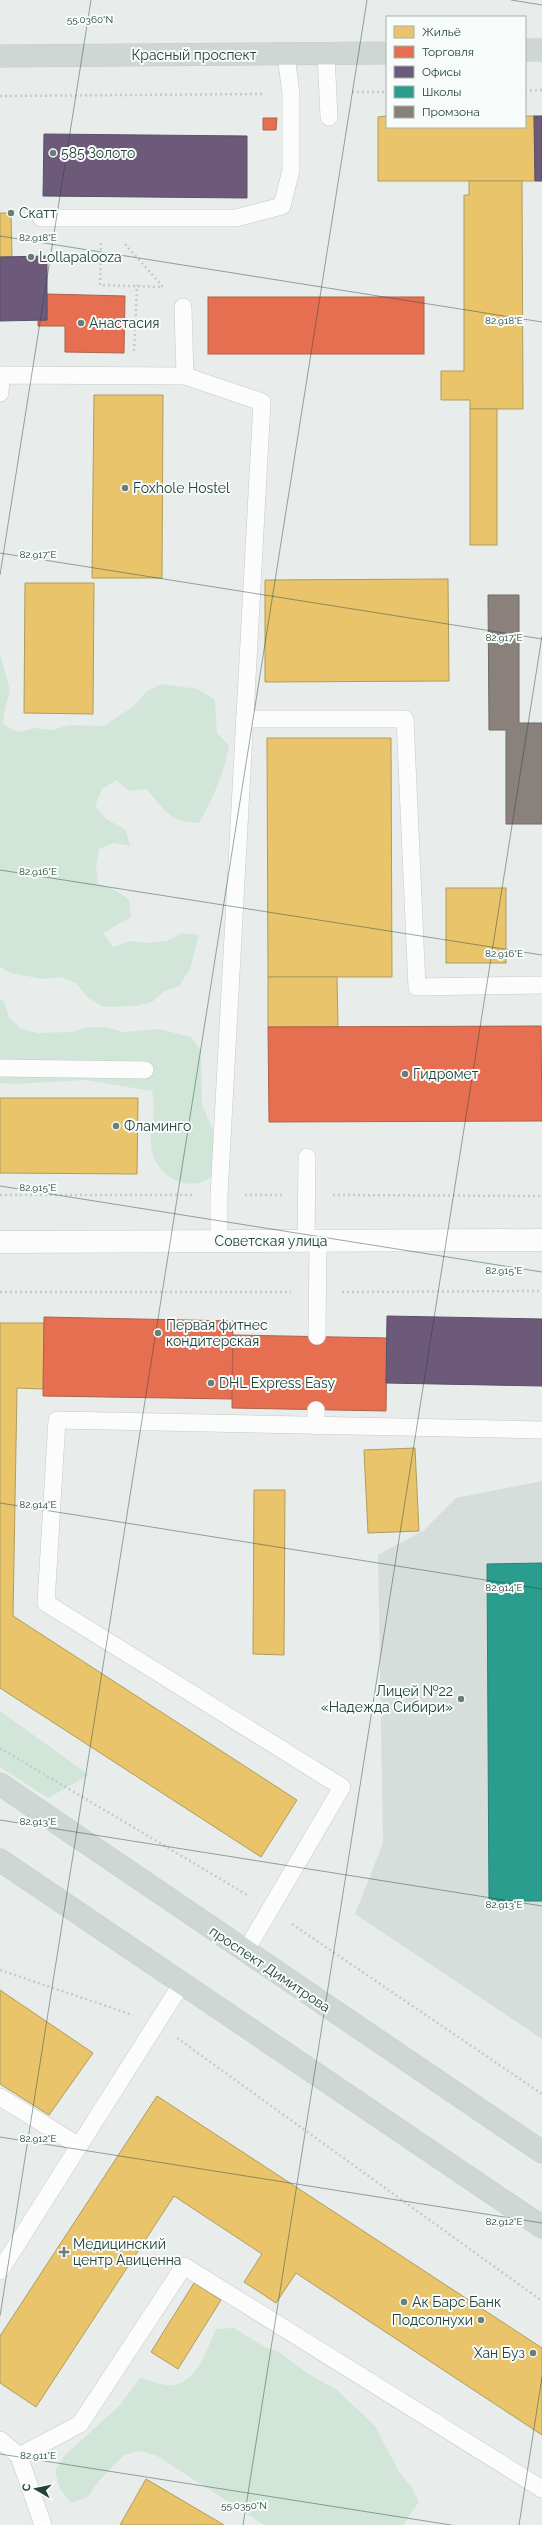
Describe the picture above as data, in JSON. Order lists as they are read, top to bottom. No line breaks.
{"streets":{"main road":["Красный проспект","проспект Димитрова"],"street":["Советская улица"]},"places":{"other":["585 Золото","Скатт","Lollapalooza","Анастасия","Foxhole Hostel","Гидромет","Фламинго","Первая фитнес кондитерская","DHL Express Easy","Лицей №22 «Надежда Сибири»","Ак Барс Банк","Подсолнухи","Хан Буз"],"health":["Медицинский центр Авиценна"]},"legend":["Жильё","Торговля","Офисы","Школы","Промзона"],"north":"left","coordinates":["55.0360°N","82.918°E","82.917°E","82.916°E","82.915°E","82.914°E","82.913°E","82.912°E","82.911°E","55.0350°N"]}
